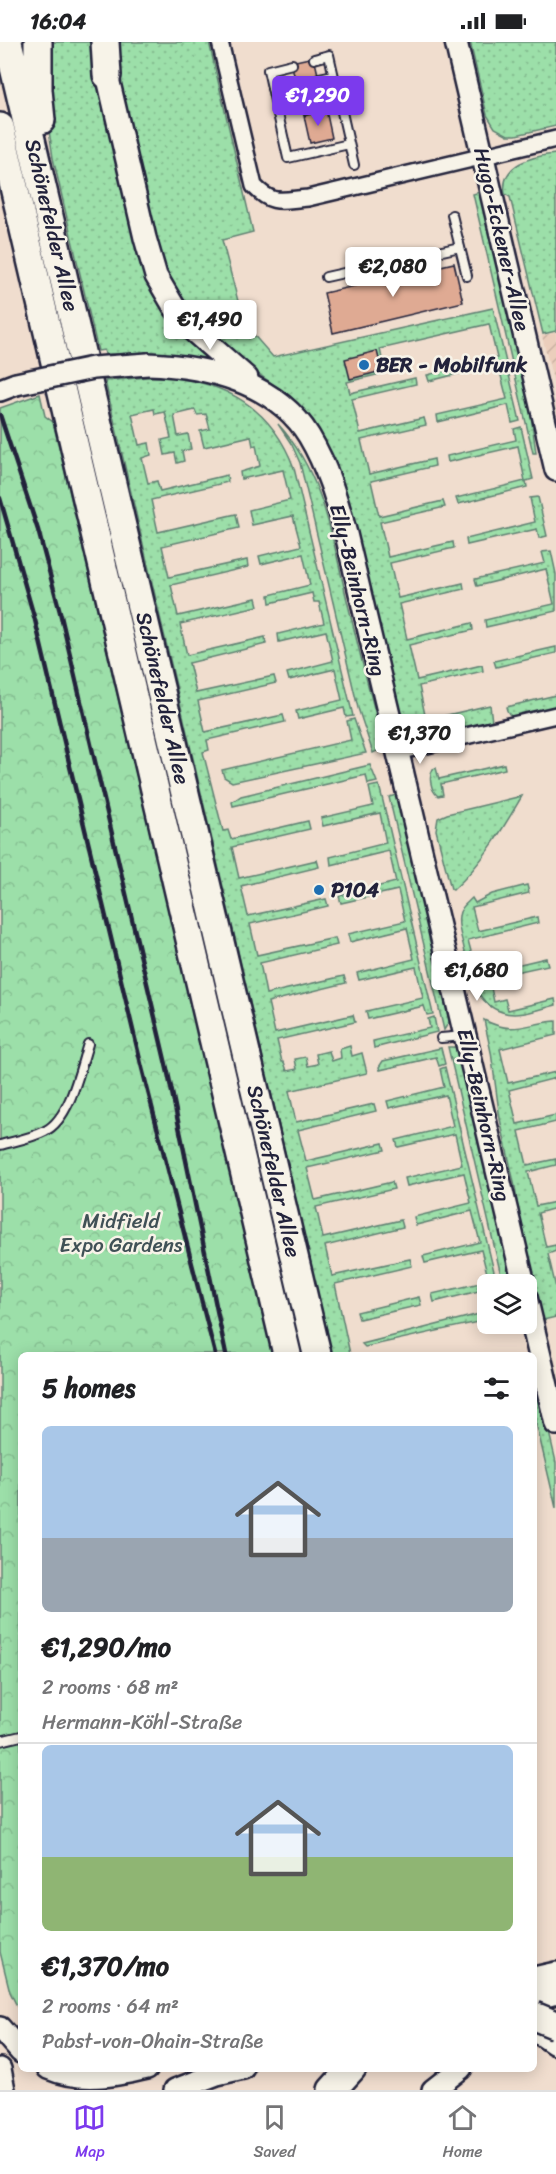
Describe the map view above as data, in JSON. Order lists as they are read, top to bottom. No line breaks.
{"streets":{"highway":["Schönefelder Allee"],"street":["Hugo-Eckener-Allee","Elly-Beinhorn-Ring"]},"parks":["Midfield Expo Gardens"],"places":["BER - Mobilfunk","P104"],"page":{"status":"16:04","price":["€1,290","€2,080","€1,490","€1,370","€1,680"],"heading":"5 homes","list":[{"name":"€1,290/mo","note":"2 rooms · 68 m² · Hermann-Köhl-Straße"},{"name":"€1,370/mo","note":"2 rooms · 64 m² · Pabst-von-Ohain-Straße"}],"tabs":["Map","Saved","Home"]}}
